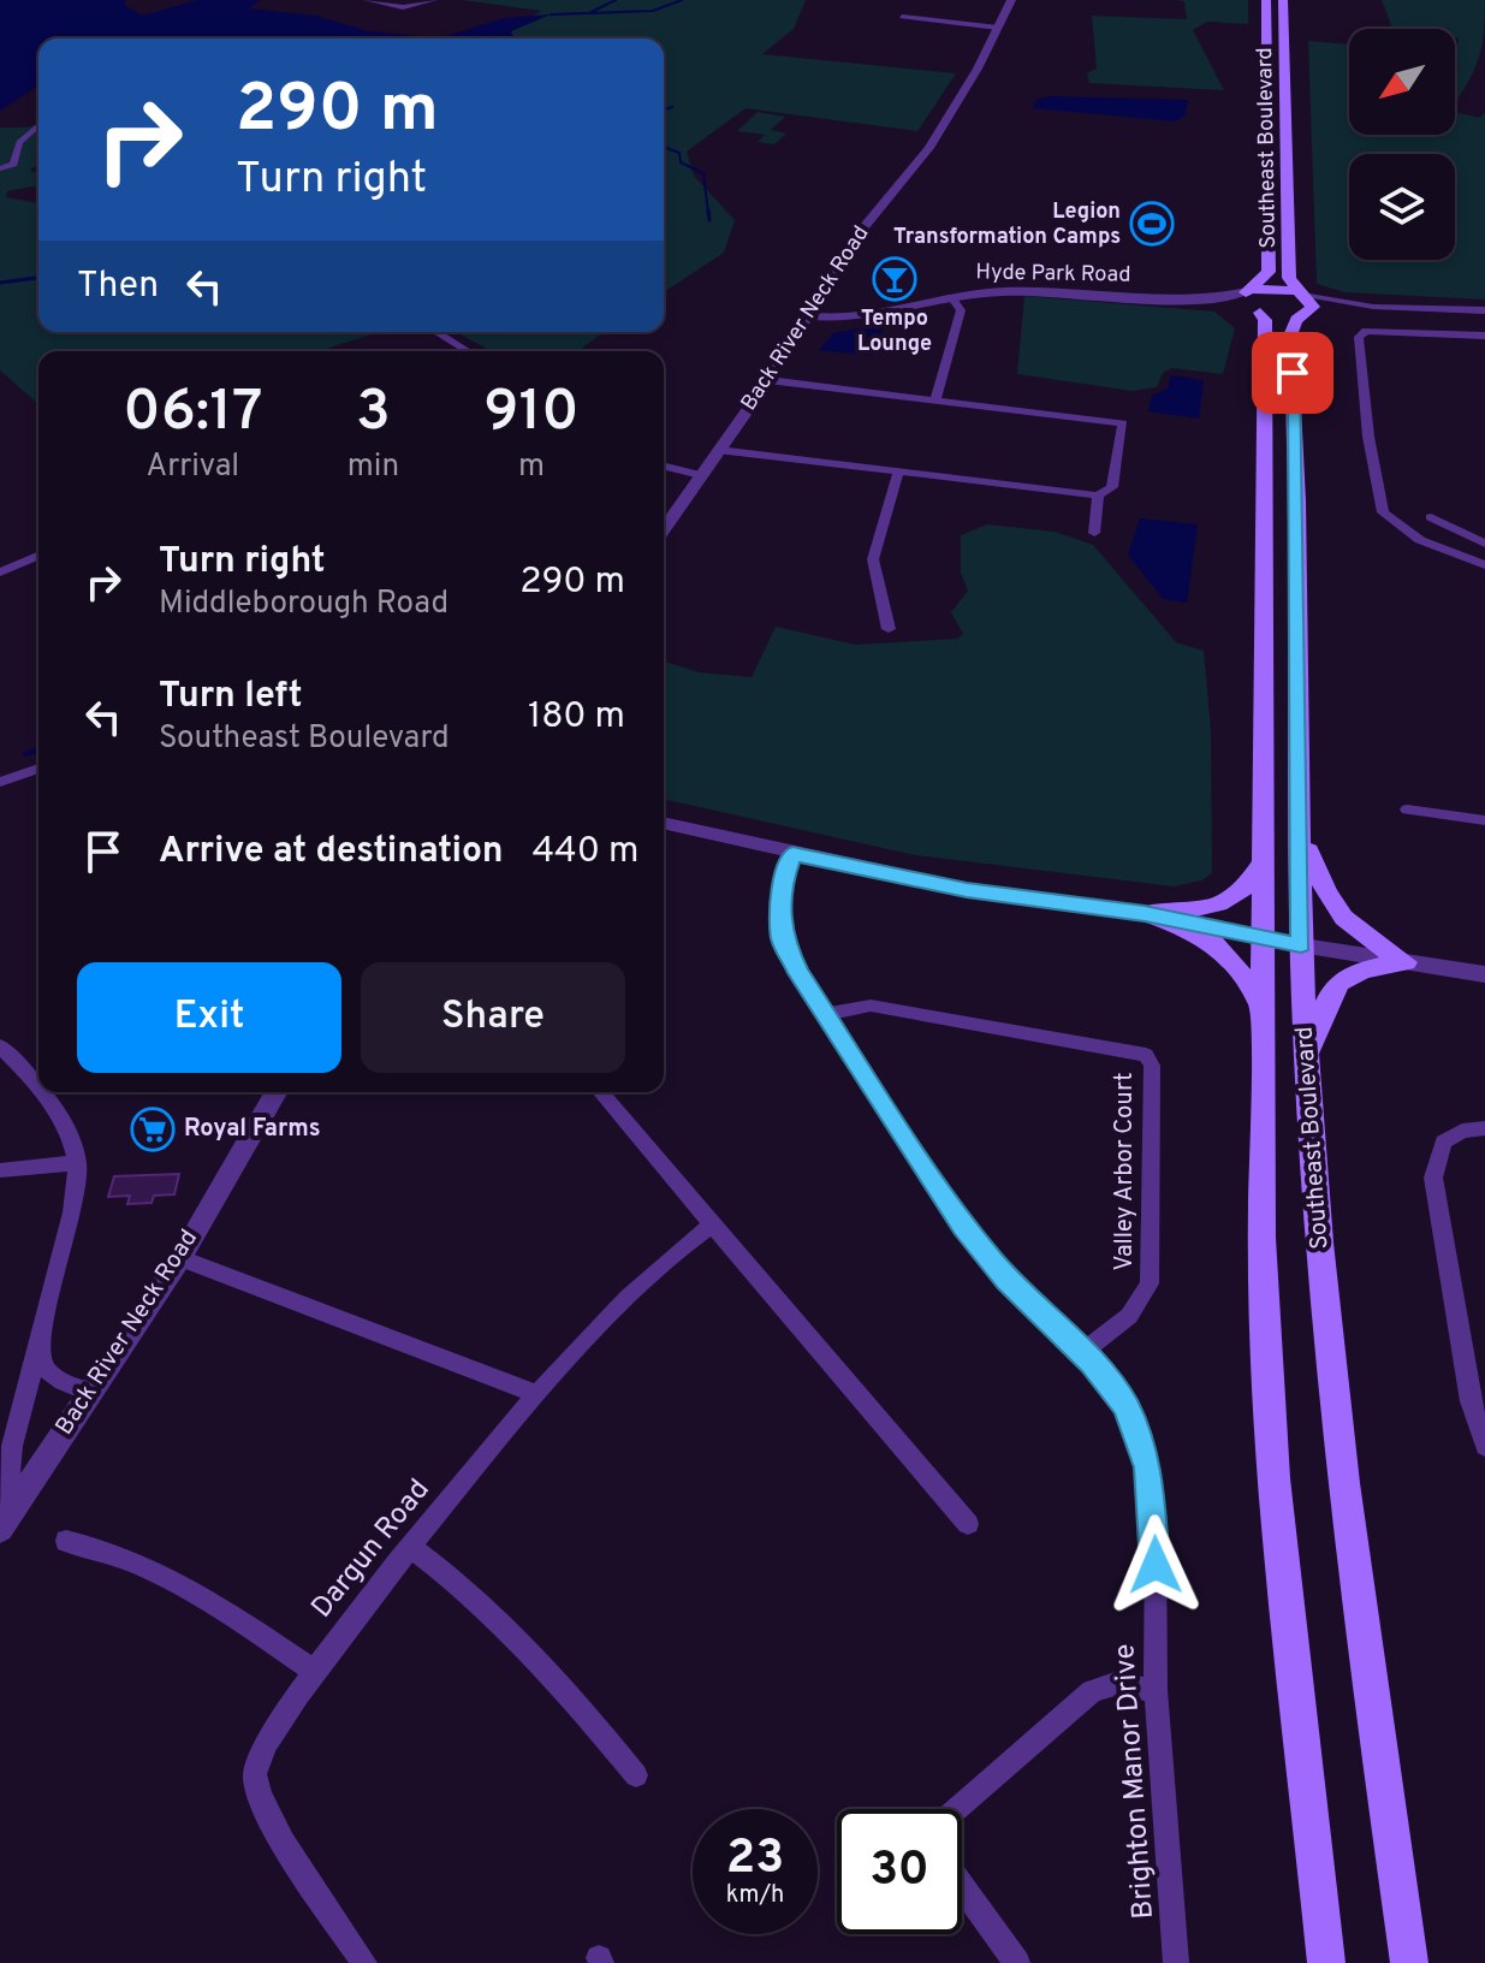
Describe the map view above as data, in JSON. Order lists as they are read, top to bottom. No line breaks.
{"streets":{"main road":["Southeast Boulevard"],"street":["Hyde Park Road","Back River Neck Road","Valley Arbor Court","Dargun Road","Brighton Manor Drive"]},"crossings":[["Southeast Boulevard","Hyde Park Road"],["Hyde Park Road","Back River Neck Road"],["Valley Arbor Court","Brighton Manor Drive"]],"places":{"sports":["Legion Transformation Camps"],"bar":["Tempo Lounge"],"supermarket":["Royal Farms"]},"north":"bottom left","page":{"turn":["290 m","Turn right"],"then":"Then","eta":["06:17","Arrival","3","min","910","m"],"list":[{"name":"Turn right","note":"Middleborough Road","value":"290 m"},{"name":"Turn left","note":"Southeast Boulevard","value":"180 m"},{"name":"Arrive at destination","value":"440 m"}],"buttons":["Exit","Share"],"speed":"23 km/h","limit":"30"}}
